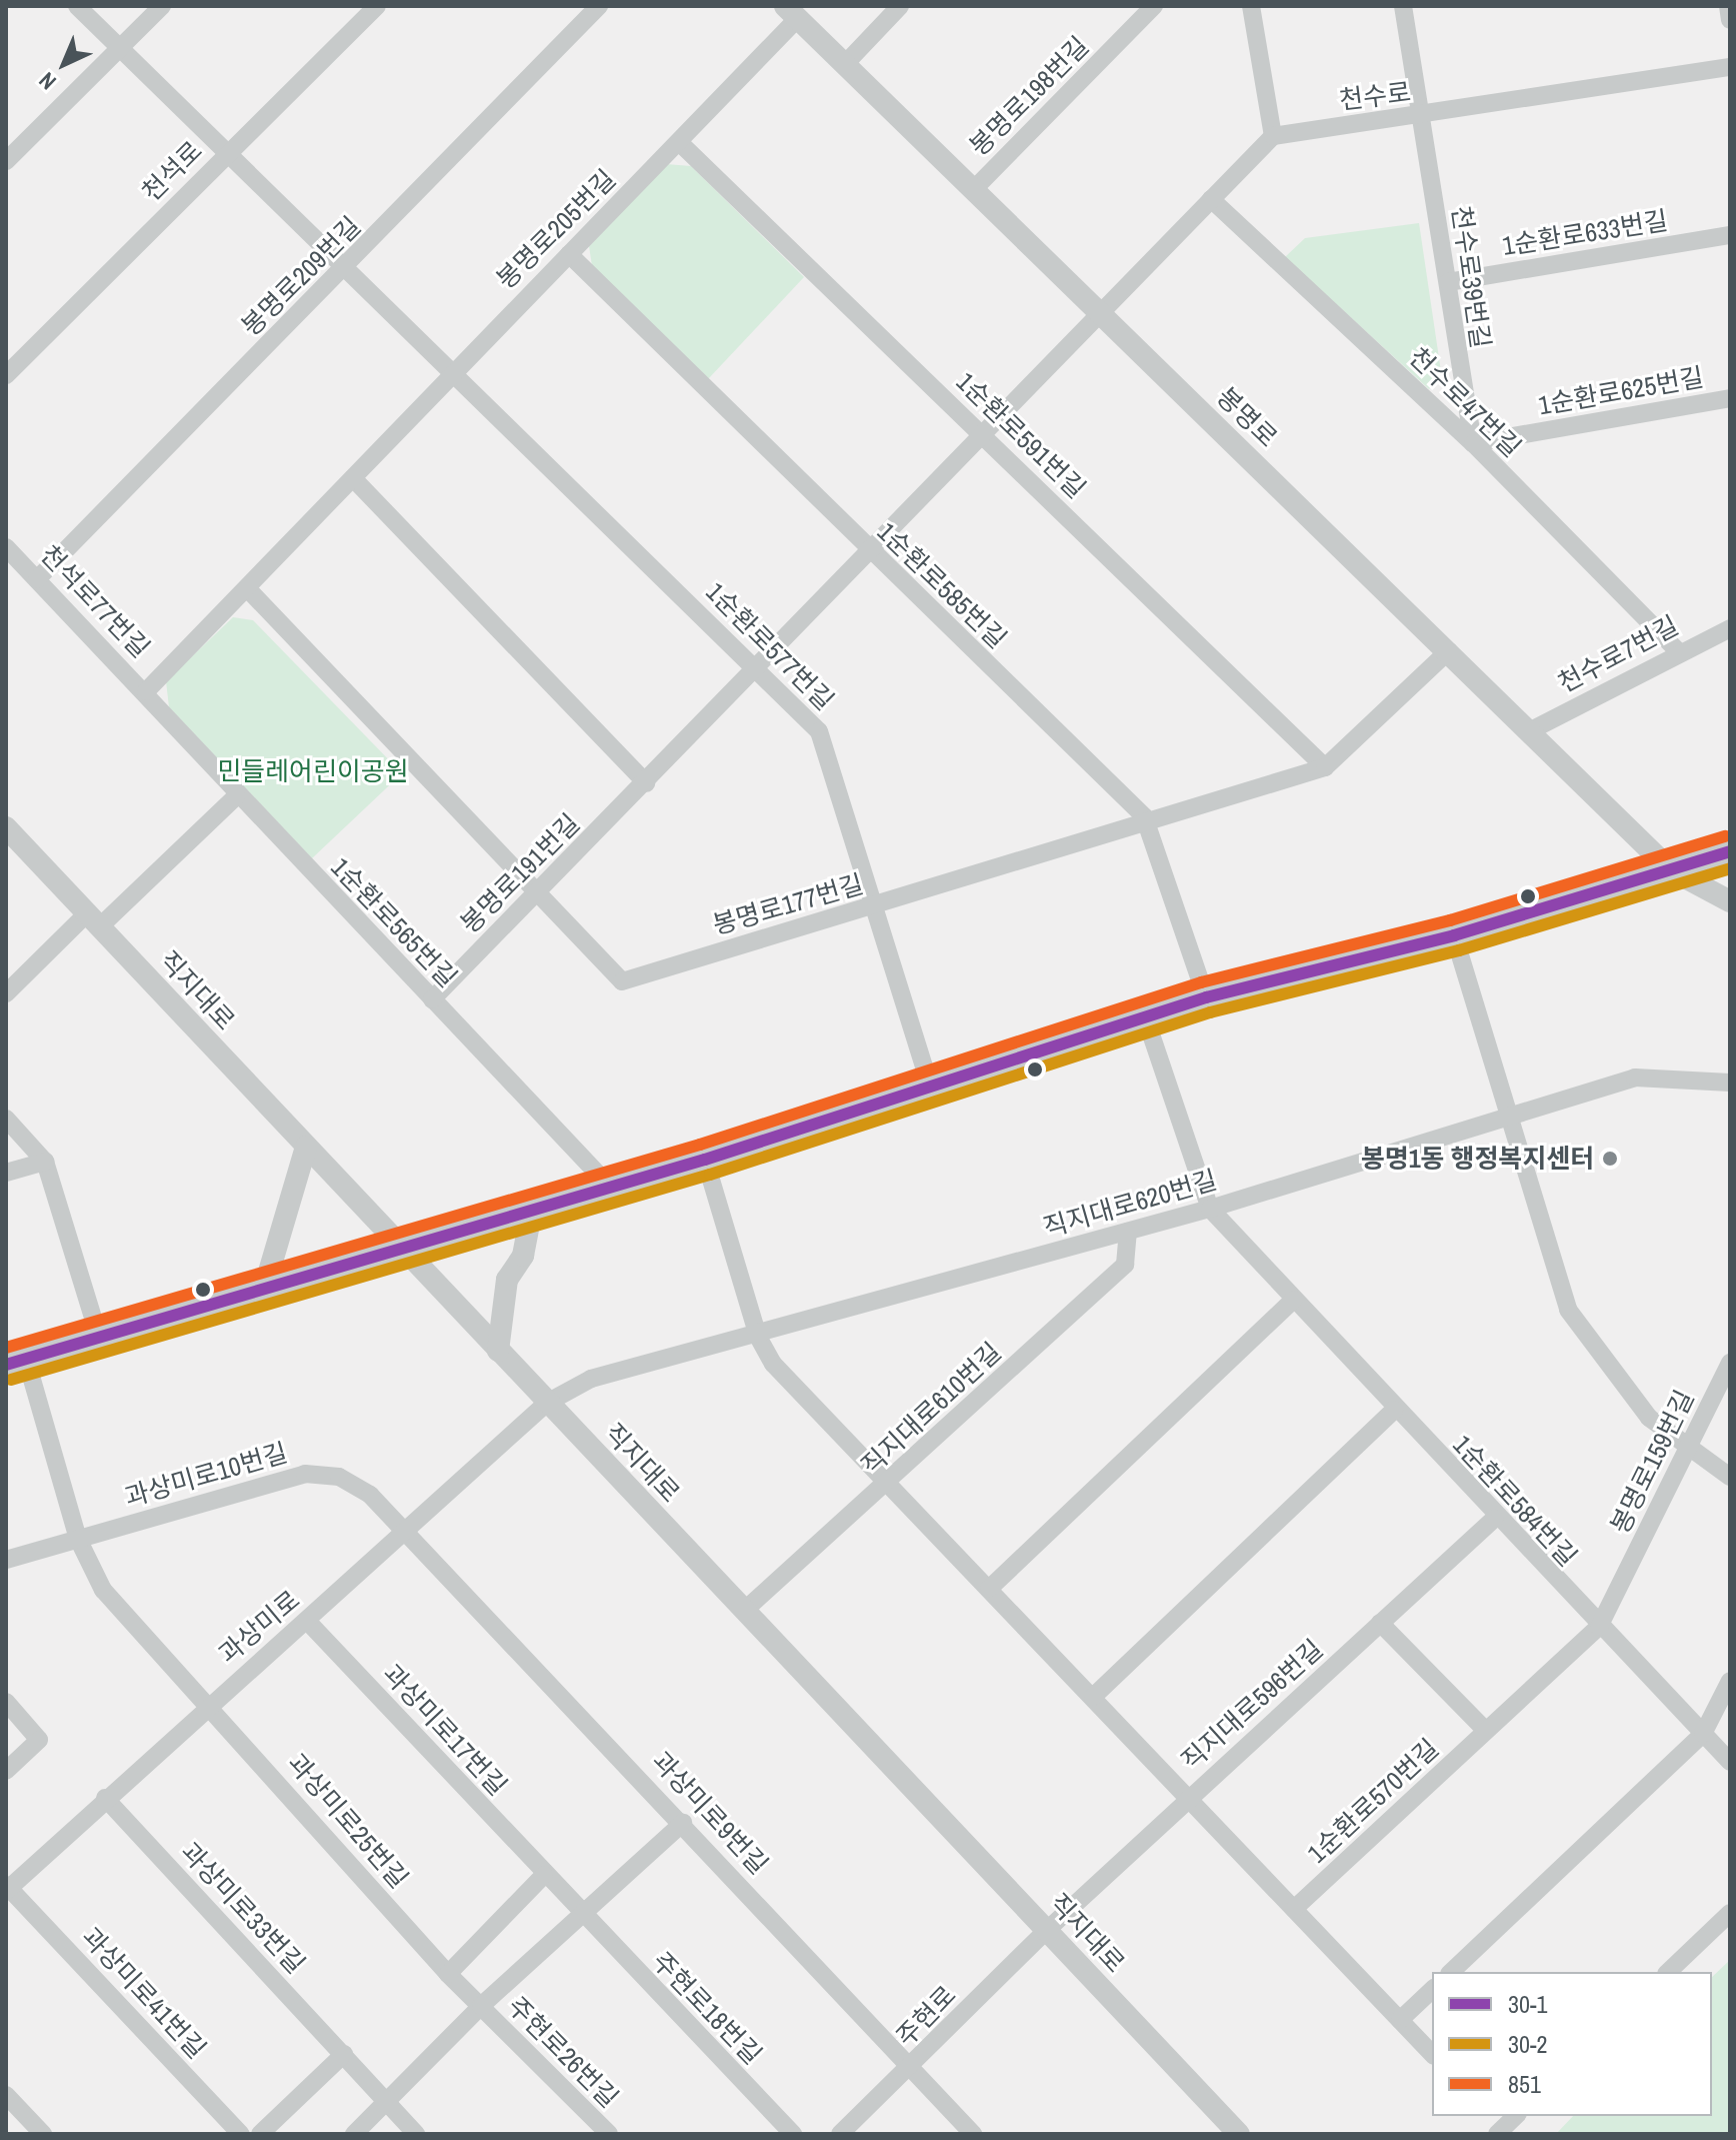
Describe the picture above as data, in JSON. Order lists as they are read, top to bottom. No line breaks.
{"streets":{"street":["봉명로198번길","천수로","천석로","봉명로205번길","1순환로633번길","봉명로209번길","천수로39번길","1순환로625번길","천수로47번길","봉명로","1순환로591번길","1순환로585번길","천석로77번길","1순환로577번길","천수로7번길","봉명로191번길","봉명로177번길","1순환로565번길","직지대로","직지대로620번길","직지대로610번길","봉명로159번길","과상미로10번길","1순환로584번길","과상미로","직지대로596번길","과상미로17번길","1순환로570번길","과상미로9번길","과상미로25번길","과상미로33번길","과상미로41번길","주현로18번길","주현로","주현로26번길"]},"crossings":[["봉명로198번길","봉명로"],["천수로","천수로39번길"],["천석로","1순환로577번길"],["봉명로205번길","봉명로"],["봉명로205번길","1순환로591번길"],["봉명로205번길","1순환로585번길"],["봉명로205번길","천석로77번길"],["봉명로205번길","1순환로577번길"],["봉명로205번길","봉명로177번길"],["봉명로205번길","1순환로565번길"],["1순환로633번길","천수로39번길"],["봉명로209번길","천석로77번길"],["봉명로209번길","1순환로577번길"],["천수로39번길","1순환로625번길"],["천수로39번길","천수로47번길"],["1순환로625번길","천수로47번길"],["천수로47번길","천수로7번길"],["봉명로","천수로7번길"],["봉명로","봉명로191번길"],["봉명로","봉명로177번길"],["1순환로591번길","봉명로191번길"],["1순환로591번길","봉명로177번길"],["1순환로585번길","봉명로191번길"],["1순환로585번길","봉명로177번길"],["천석로77번길","1순환로565번길"],["1순환로577번길","봉명로191번길"],["1순환로577번길","봉명로177번길"],["봉명로191번길","봉명로177번길"],["봉명로191번길","1순환로565번길"],["직지대로","직지대로620번길"],["직지대로","직지대로610번길"],["직지대로","과상미로"],["직지대로","직지대로596번길"],["직지대로","주현로"],["직지대로620번길","직지대로610번길"],["직지대로620번길","1순환로584번길"],["직지대로620번길","과상미로"],["봉명로159번길","1순환로584번길"],["과상미로10번길","과상미로"],["과상미로10번길","과상미로9번길"],["과상미로10번길","과상미로25번길"],["1순환로584번길","직지대로596번길"],["과상미로","과상미로17번길"],["과상미로","과상미로9번길"],["과상미로","과상미로25번길"],["과상미로","과상미로33번길"],["과상미로","과상미로41번길"],["직지대로596번길","주현로"],["과상미로17번길","주현로18번길"],["과상미로9번길","주현로"],["과상미로25번길","주현로26번길"]],"parks":["민들레어린이공원"],"places":["봉명1동 행정복지센터"],"lines":["transit line 851","transit line 30-1","transit line 30-2"],"legend":["30-1","30-2","851"],"north":"bottom left"}
